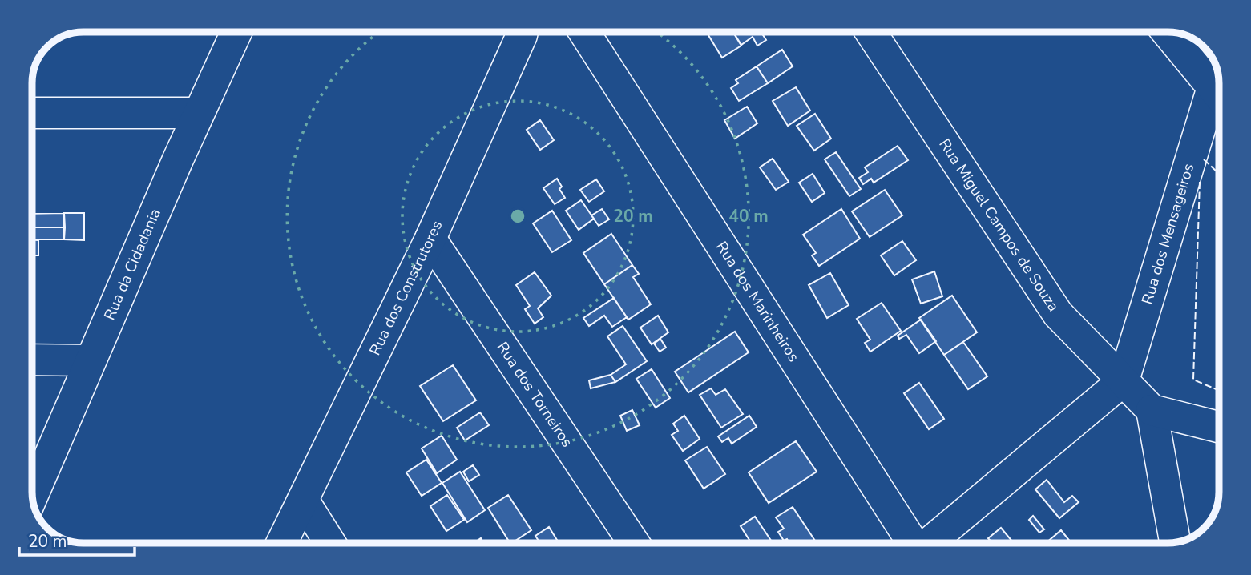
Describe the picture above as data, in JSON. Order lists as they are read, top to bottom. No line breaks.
{"streets":{"street":["Rua Miguel Campos de Souza","Rua dos Mensageiros","Rua da Cidadania","Rua dos Construtores","Rua dos Marinheiros","Rua dos Torneiros"]},"crossings":[["Rua Miguel Campos de Souza","Rua dos Mensageiros"],["Rua dos Construtores","Rua dos Torneiros"]],"scale_bar":"20 m","rings":["20 m","40 m"]}
